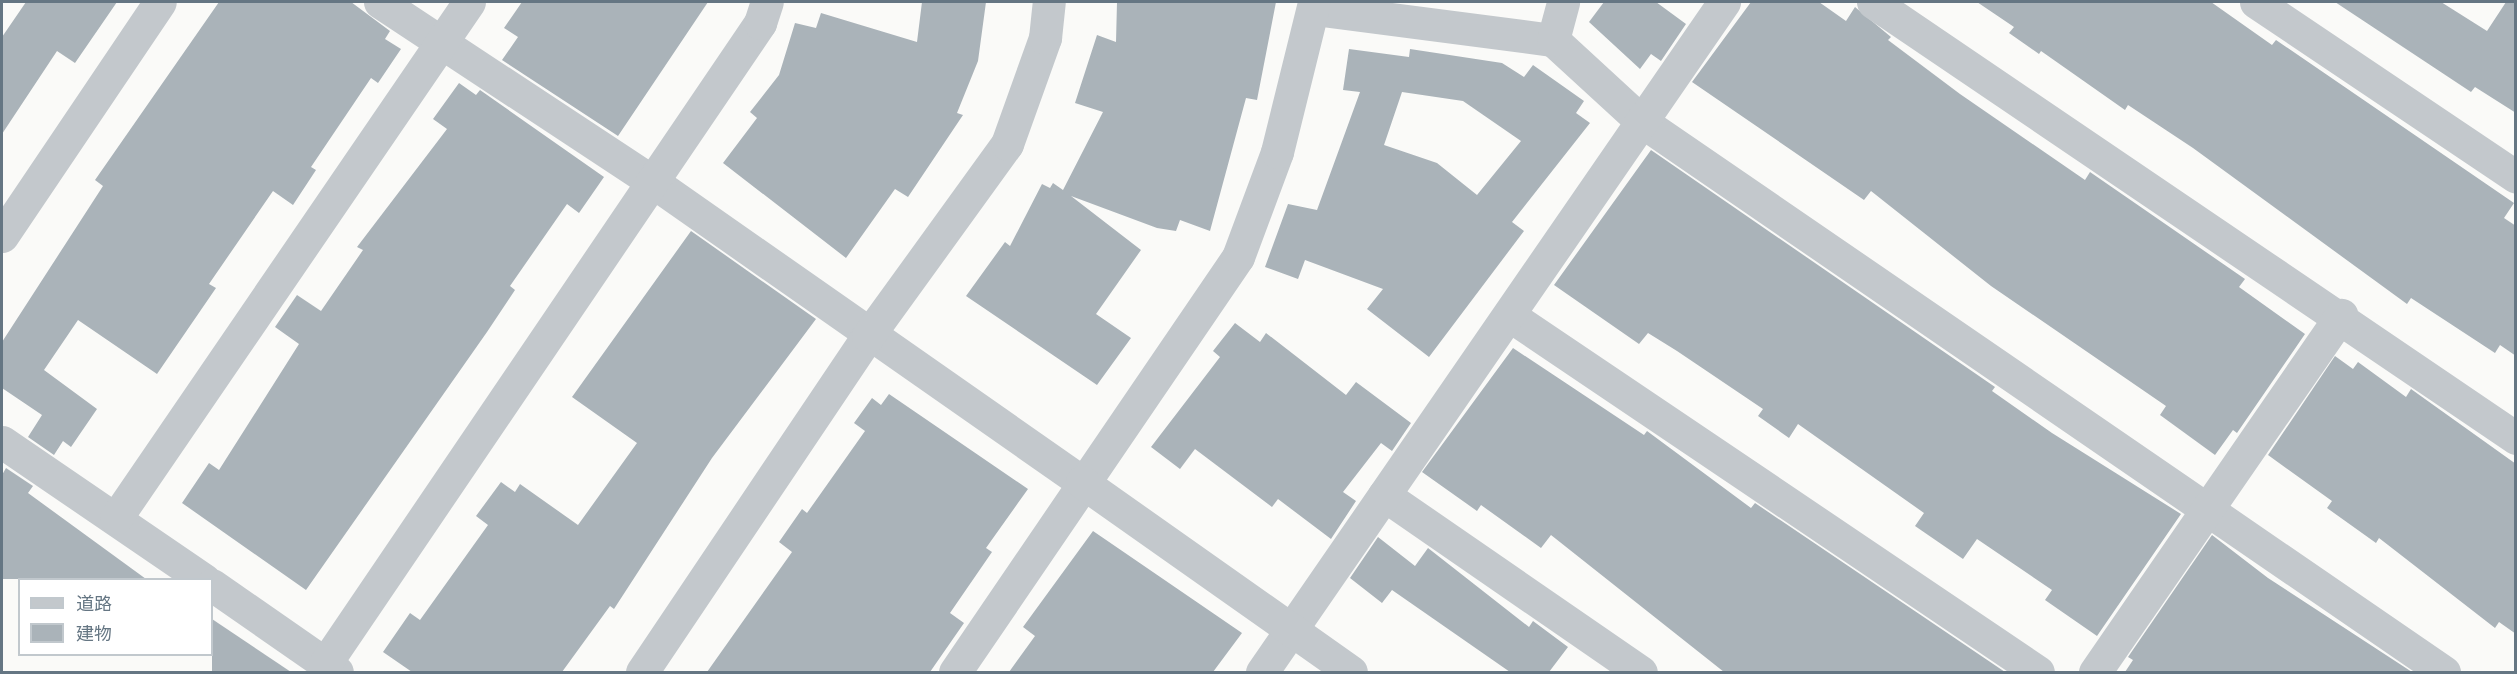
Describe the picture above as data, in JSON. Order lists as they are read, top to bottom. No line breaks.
{"legend":["道路","建物"]}
